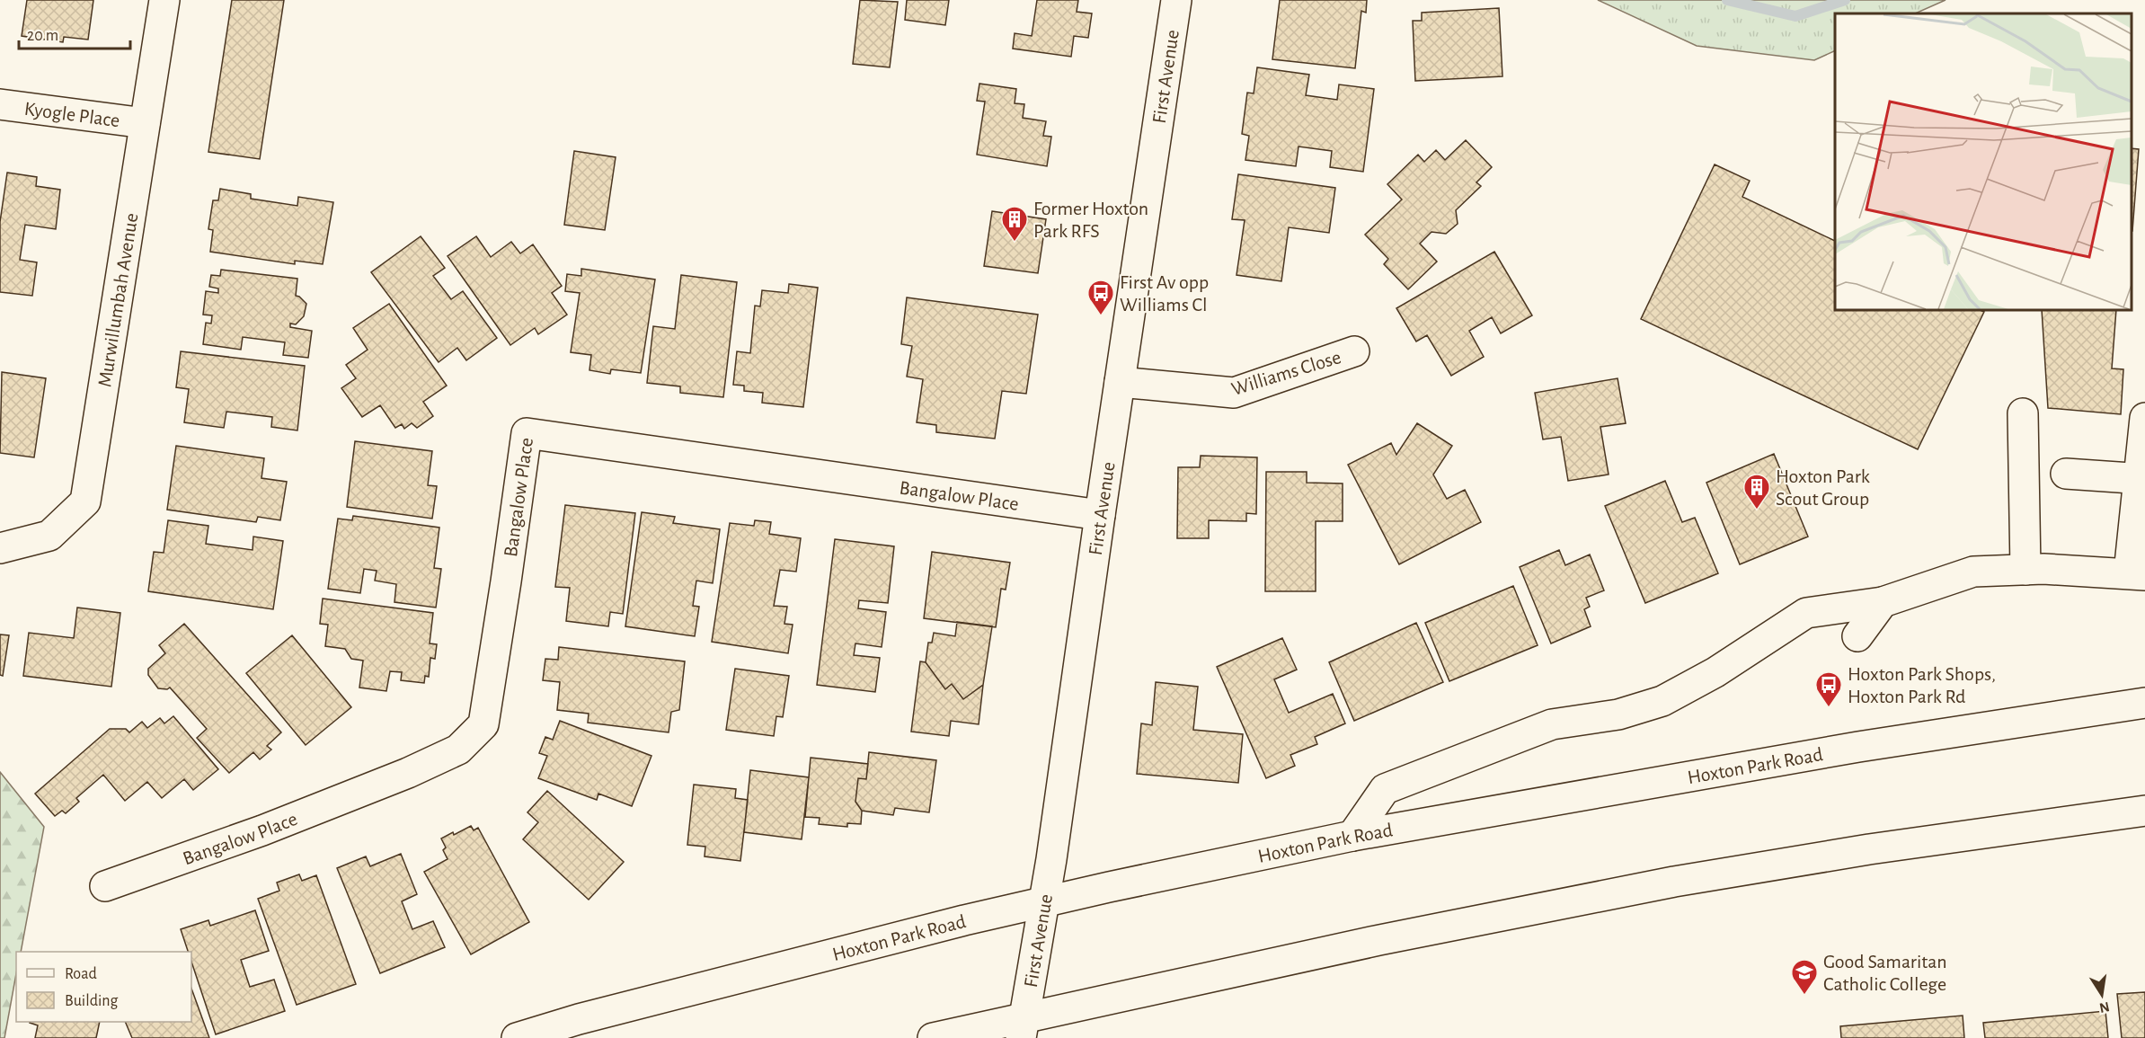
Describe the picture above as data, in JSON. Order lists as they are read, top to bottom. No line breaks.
{"streets":{"street":["First Avenue","Kyogle Place","Murwillumbah Avenue","Williams Close","Bangalow Place","Hoxton Park Road"]},"crossings":[["First Avenue","Williams Close"],["First Avenue","Bangalow Place"],["First Avenue","Hoxton Park Road"],["Kyogle Place","Murwillumbah Avenue"]],"places":{"building":["Former Hoxton Park RFS","Hoxton Park Scout Group"],"bus stop":["First Av opp Williams Cl","Hoxton Park Shops, Hoxton Park Rd"],"school or university":["Good Samaritan Catholic College"]},"legend":["Road","Building"],"scale_bar":"20 m","north":"bottom"}
